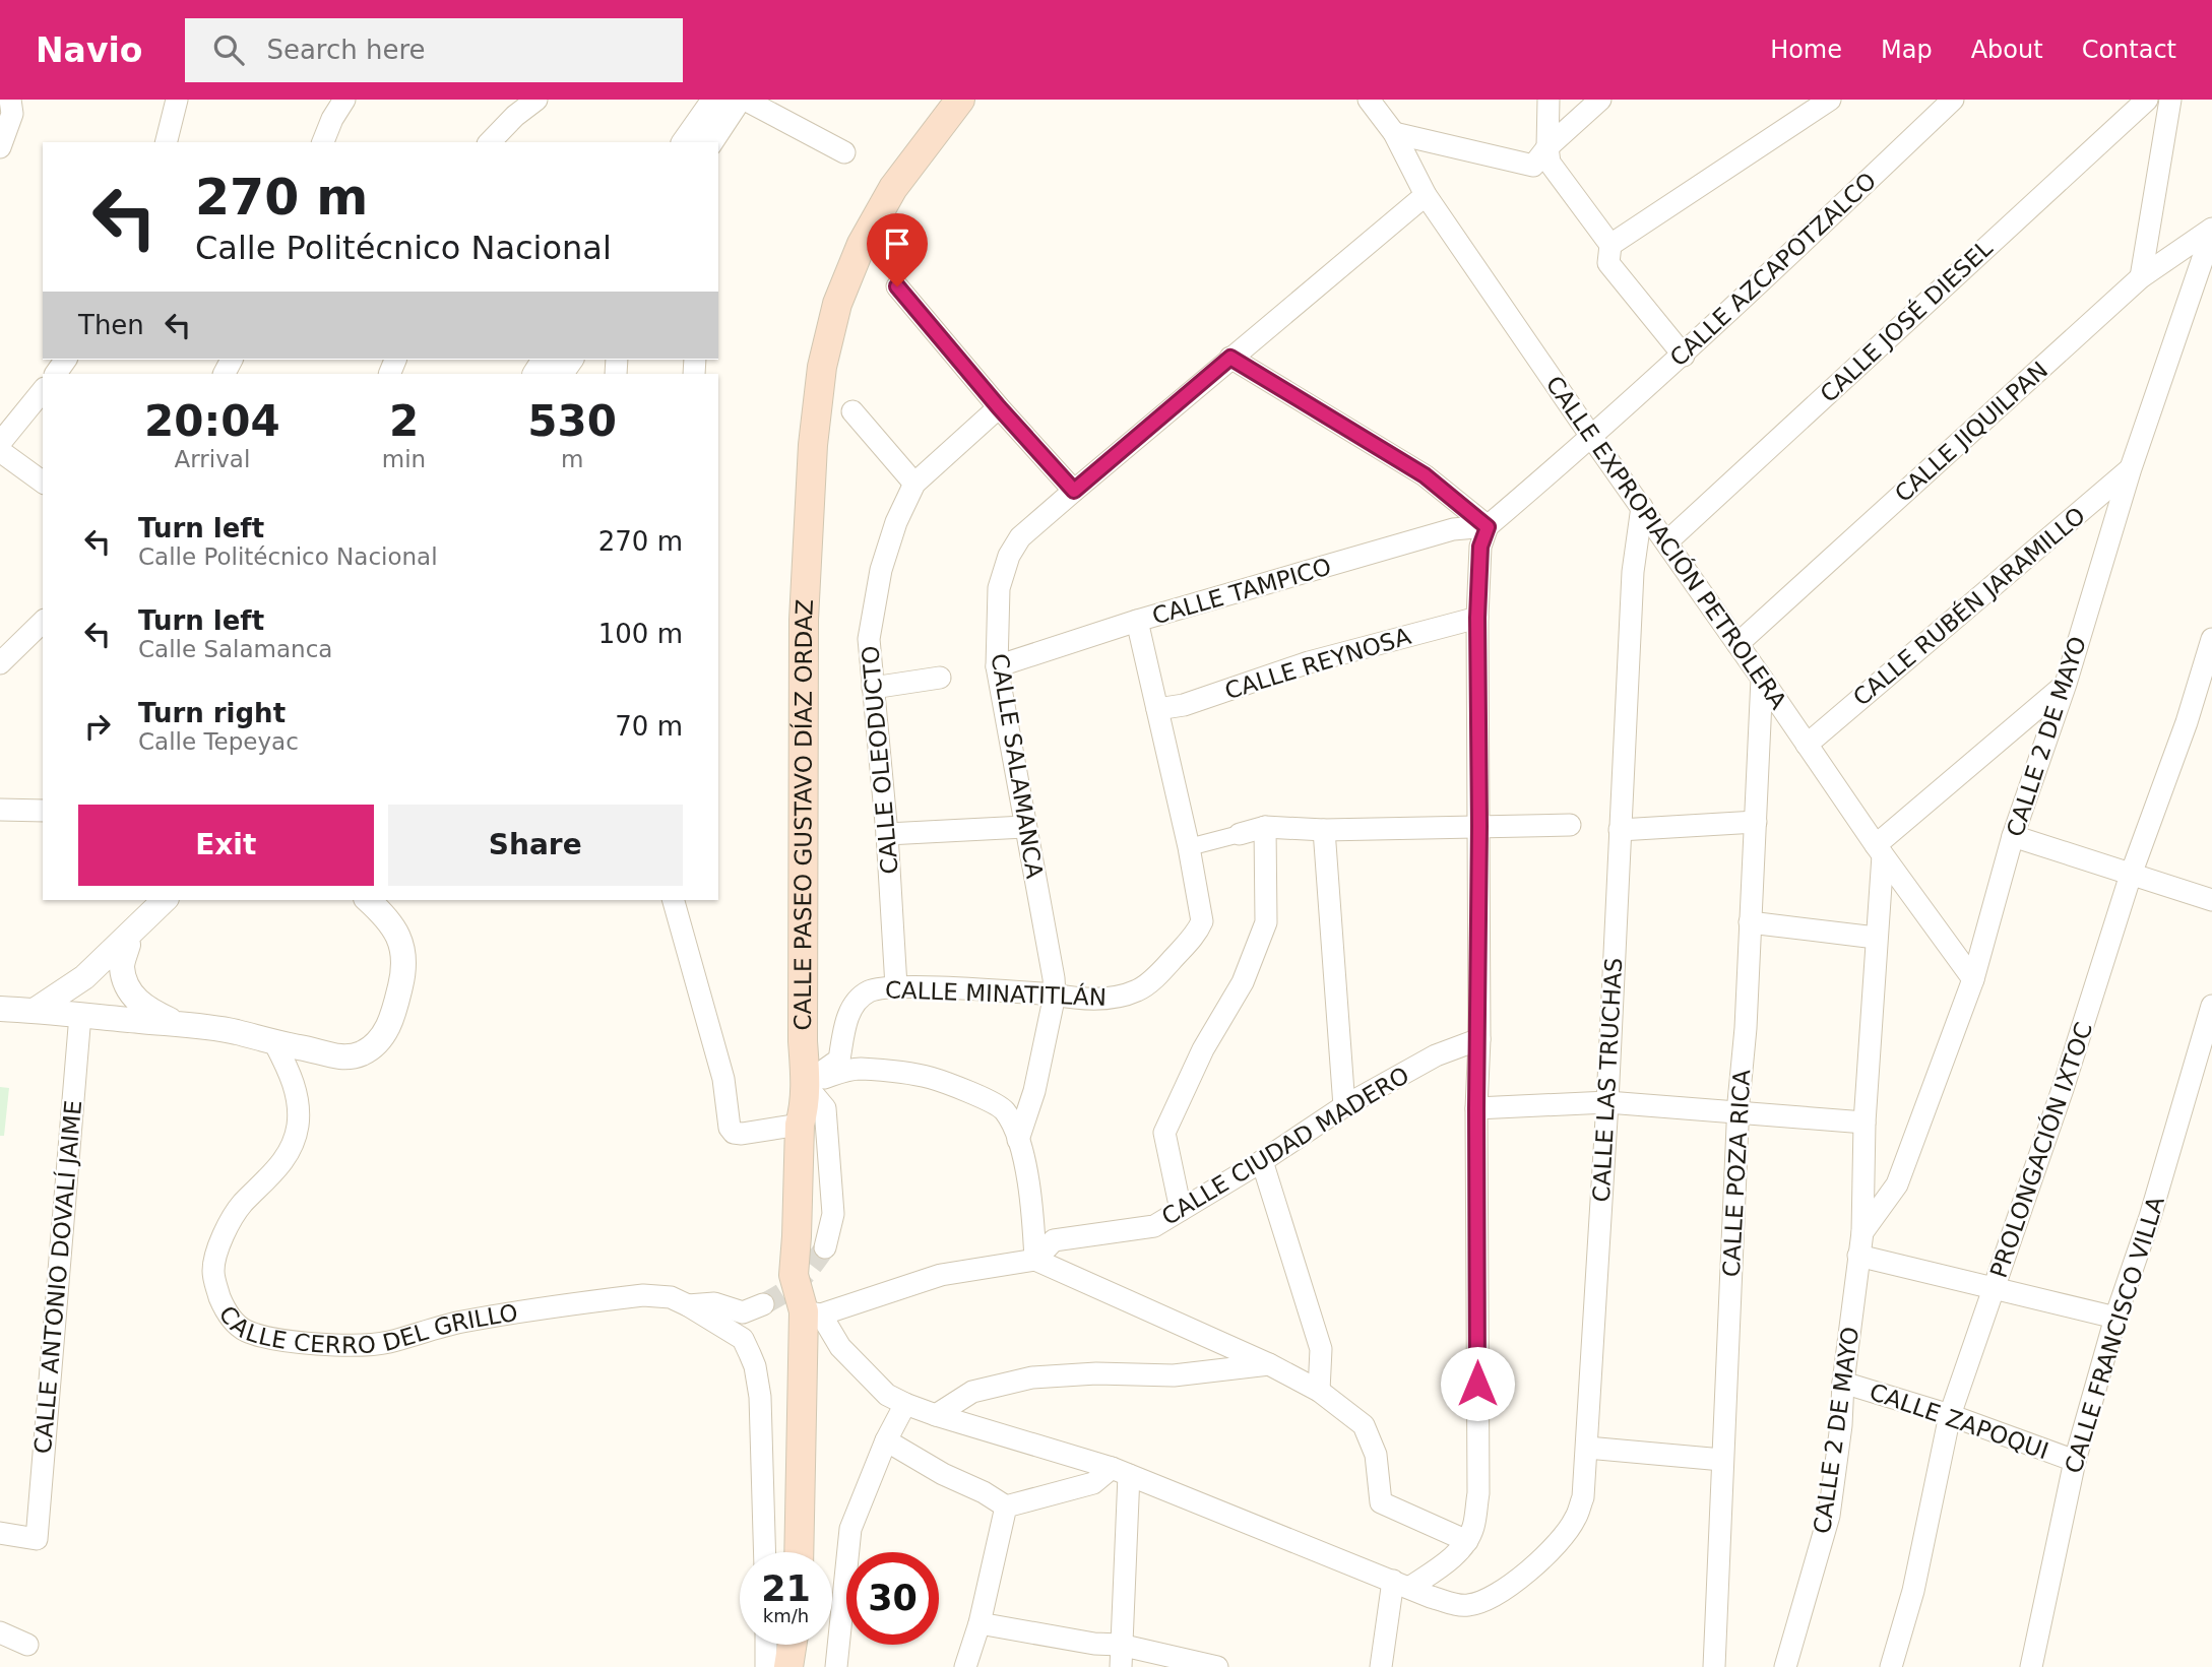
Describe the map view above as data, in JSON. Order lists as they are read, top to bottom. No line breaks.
{"streets":{"main road":["CALLE PASEO GUSTAVO DÍAZ ORDAZ"],"street":["CALLE AZCAPOTZALCO","CALLE JOSÉ DIESEL","CALLE JIQUILPAN","CALLE EXPROPIACIÓN PETROLERA","CALLE TAMPICO","CALLE RUBÉN JARAMILLO","CALLE REYNOSA","CALLE 2 DE MAYO","CALLE OLEODUCTO","CALLE SALAMANCA","CALLE MINATITLÁN","CALLE LAS TRUCHAS","CALLE CIUDAD MADERO","PROLONGACIÓN IXTOC","CALLE POZA RICA","CALLE ANTONIO DOVALÍ JAIME","CALLE CERRO DEL GRILLO","CALLE FRANCISCO VILLA","CALLE ZAPOQUI"]},"crossings":[["CALLE AZCAPOTZALCO","CALLE EXPROPIACIÓN PETROLERA"],["CALLE AZCAPOTZALCO","CALLE TAMPICO"],["CALLE JOSÉ DIESEL","CALLE EXPROPIACIÓN PETROLERA"],["CALLE JIQUILPAN","CALLE EXPROPIACIÓN PETROLERA"],["CALLE JIQUILPAN","CALLE 2 DE MAYO"],["CALLE EXPROPIACIÓN PETROLERA","CALLE RUBÉN JARAMILLO"],["CALLE EXPROPIACIÓN PETROLERA","CALLE 2 DE MAYO"],["CALLE EXPROPIACIÓN PETROLERA","CALLE SALAMANCA"],["CALLE EXPROPIACIÓN PETROLERA","CALLE LAS TRUCHAS"],["CALLE EXPROPIACIÓN PETROLERA","CALLE POZA RICA"],["CALLE TAMPICO","CALLE SALAMANCA"],["CALLE TAMPICO","CALLE MINATITLÁN"],["CALLE RUBÉN JARAMILLO","CALLE 2 DE MAYO"],["CALLE REYNOSA","CALLE MINATITLÁN"],["CALLE 2 DE MAYO","CALLE ZAPOQUI"],["CALLE OLEODUCTO","CALLE MINATITLÁN"],["CALLE SALAMANCA","CALLE MINATITLÁN"],["CALLE PASEO GUSTAVO DÍAZ ORDAZ","CALLE MINATITLÁN"],["CALLE PASEO GUSTAVO DÍAZ ORDAZ","CALLE CIUDAD MADERO"],["PROLONGACIÓN IXTOC","CALLE ZAPOQUI"],["CALLE FRANCISCO VILLA","CALLE ZAPOQUI"]],"page":{"header":"Navio","search":"Search here","nav":["Home","Map","About","Contact"],"turn":["270 m","Calle Politécnico Nacional"],"then":"Then","eta":["20:04","Arrival","2","min","530","m"],"list":[{"name":"Turn left","note":"Calle Politécnico Nacional","value":"270 m"},{"name":"Turn left","note":"Calle Salamanca","value":"100 m"},{"name":"Turn right","note":"Calle Tepeyac","value":"70 m"}],"buttons":["Exit","Share"],"speed":"21 km/h","limit":"30"}}
